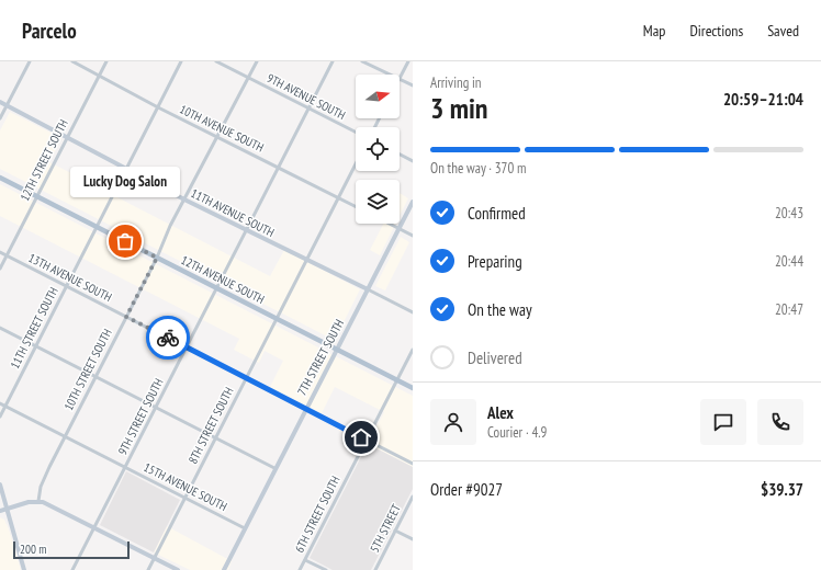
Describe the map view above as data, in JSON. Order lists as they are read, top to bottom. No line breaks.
{"streets":{"main road":["12TH AVENUE SOUTH"],"street":["9TH AVENUE SOUTH","10TH AVENUE SOUTH","12TH STREET SOUTH","11TH AVENUE SOUTH","13TH AVENUE SOUTH","11TH STREET SOUTH","7TH STREET SOUTH","10TH STREET SOUTH","9TH STREET SOUTH","8TH STREET SOUTH","15TH AVENUE SOUTH","6TH STREET SOUTH","5TH STREET"]},"crossings":[["9TH AVENUE SOUTH","10TH STREET SOUTH"],["9TH AVENUE SOUTH","9TH STREET SOUTH"],["10TH AVENUE SOUTH","12TH STREET SOUTH"],["10TH AVENUE SOUTH","11TH STREET SOUTH"],["10TH AVENUE SOUTH","10TH STREET SOUTH"],["10TH AVENUE SOUTH","9TH STREET SOUTH"],["10TH AVENUE SOUTH","8TH STREET SOUTH"],["12TH STREET SOUTH","11TH AVENUE SOUTH"],["12TH STREET SOUTH","13TH AVENUE SOUTH"],["12TH STREET SOUTH","12TH AVENUE SOUTH"],["11TH AVENUE SOUTH","11TH STREET SOUTH"],["11TH AVENUE SOUTH","7TH STREET SOUTH"],["11TH AVENUE SOUTH","10TH STREET SOUTH"],["11TH AVENUE SOUTH","9TH STREET SOUTH"],["11TH AVENUE SOUTH","8TH STREET SOUTH"],["13TH AVENUE SOUTH","11TH STREET SOUTH"],["13TH AVENUE SOUTH","7TH STREET SOUTH"],["13TH AVENUE SOUTH","10TH STREET SOUTH"],["13TH AVENUE SOUTH","9TH STREET SOUTH"],["13TH AVENUE SOUTH","8TH STREET SOUTH"],["13TH AVENUE SOUTH","6TH STREET SOUTH"],["12TH AVENUE SOUTH","11TH STREET SOUTH"],["12TH AVENUE SOUTH","7TH STREET SOUTH"],["12TH AVENUE SOUTH","10TH STREET SOUTH"],["12TH AVENUE SOUTH","9TH STREET SOUTH"],["12TH AVENUE SOUTH","8TH STREET SOUTH"],["12TH AVENUE SOUTH","6TH STREET SOUTH"],["11TH STREET SOUTH","15TH AVENUE SOUTH"],["7TH STREET SOUTH","15TH AVENUE SOUTH"],["10TH STREET SOUTH","15TH AVENUE SOUTH"],["9TH STREET SOUTH","15TH AVENUE SOUTH"],["8TH STREET SOUTH","15TH AVENUE SOUTH"]],"places":["Lucky Dog Salon"],"scale_bar":"200 m","north":"right","page":{"header":"Parcelo","nav":["Map","Directions","Saved"],"heading":["3 min","Arriving in","20:59–21:04"],"panel":["Alex","Courier · 4.9","Order #9027","$39.37"],"bar":"On the way · 370 m","bubble":"Lucky Dog Salon","list":[["Confirmed","20:43"],["Preparing","20:44"],["On the way","20:47"],"Delivered"],"scale":"200 m"}}
